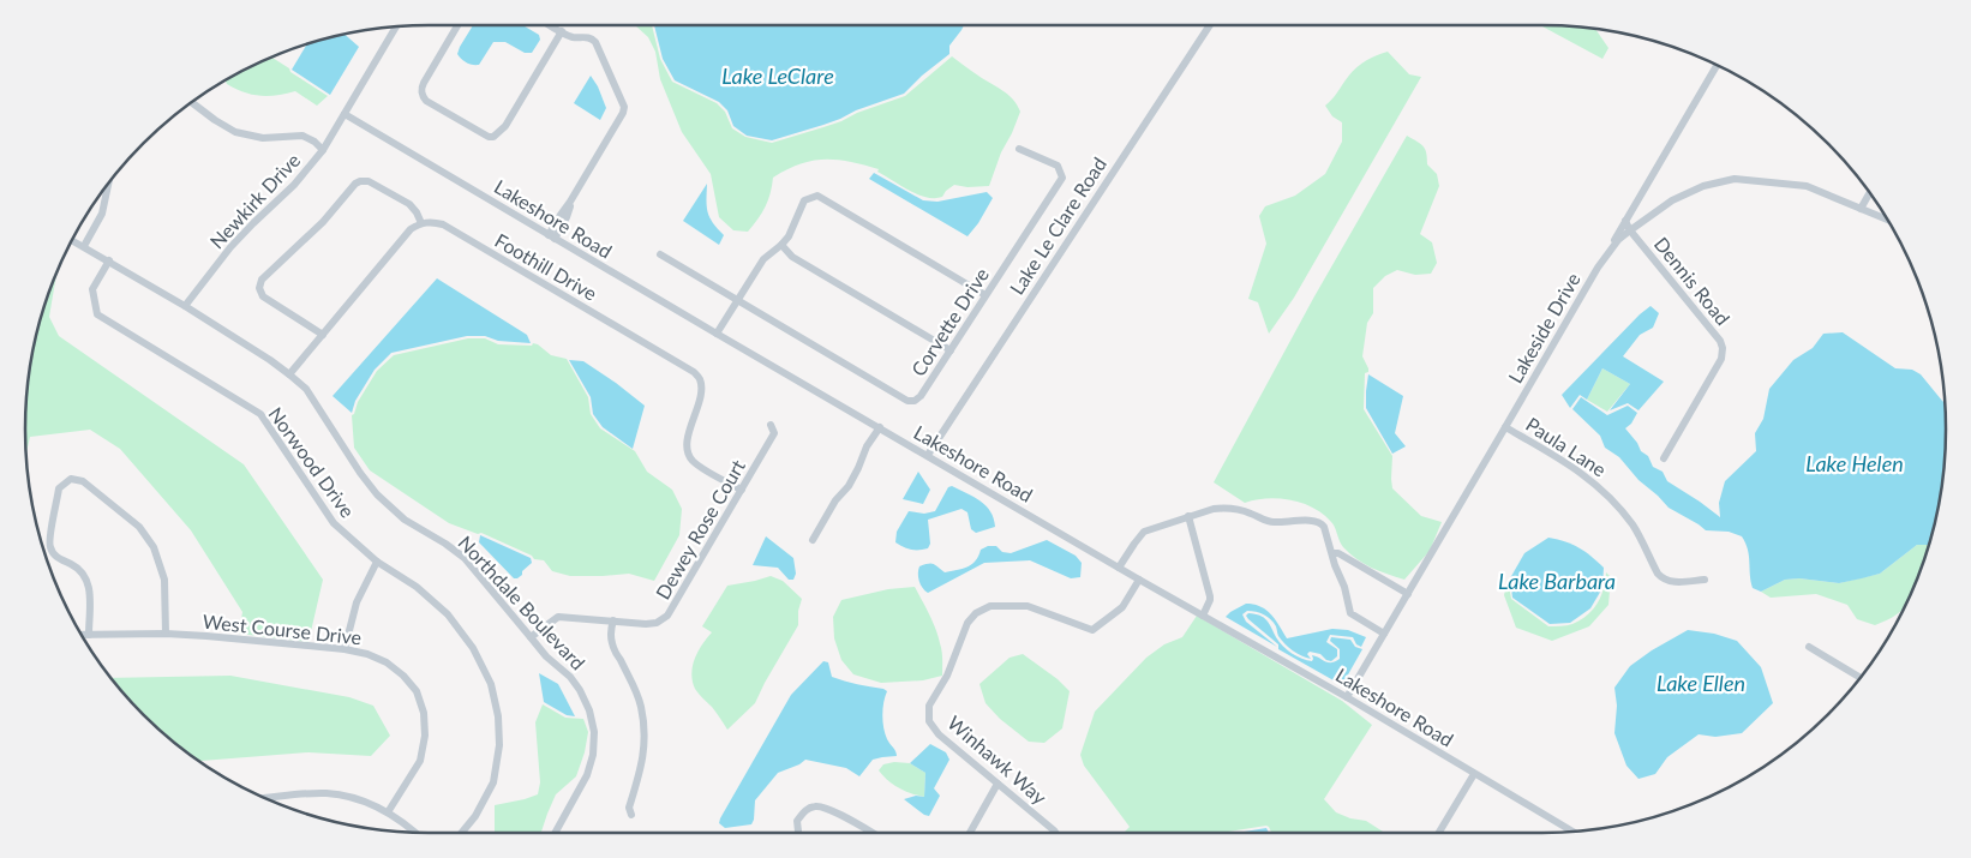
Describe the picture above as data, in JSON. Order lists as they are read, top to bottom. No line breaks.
{"streets":{"street":["Newkirk Drive","Lakeshore Road","Lake Le Clare Road","Foothill Drive","Dennis Road","Corvette Drive","Lakeside Drive","Paula Lane","Norwood Drive","Dewey Rose Court","Northdale Boulevard","West Course Drive","Winhawk Way"]},"crossings":[["Newkirk Drive","Lakeshore Road"],["Newkirk Drive","Northdale Boulevard"],["Lakeshore Road","Lake Le Clare Road"],["Lakeshore Road","Lakeside Drive"],["Lakeshore Road","Winhawk Way"],["Foothill Drive","Dewey Rose Court"],["Dennis Road","Lakeside Drive"],["Lakeside Drive","Paula Lane"],["Norwood Drive","Northdale Boulevard"],["Dewey Rose Court","Northdale Boulevard"]],"water":["Lake LeClare","Lake Helen","Lake Barbara","Lake Ellen"]}
